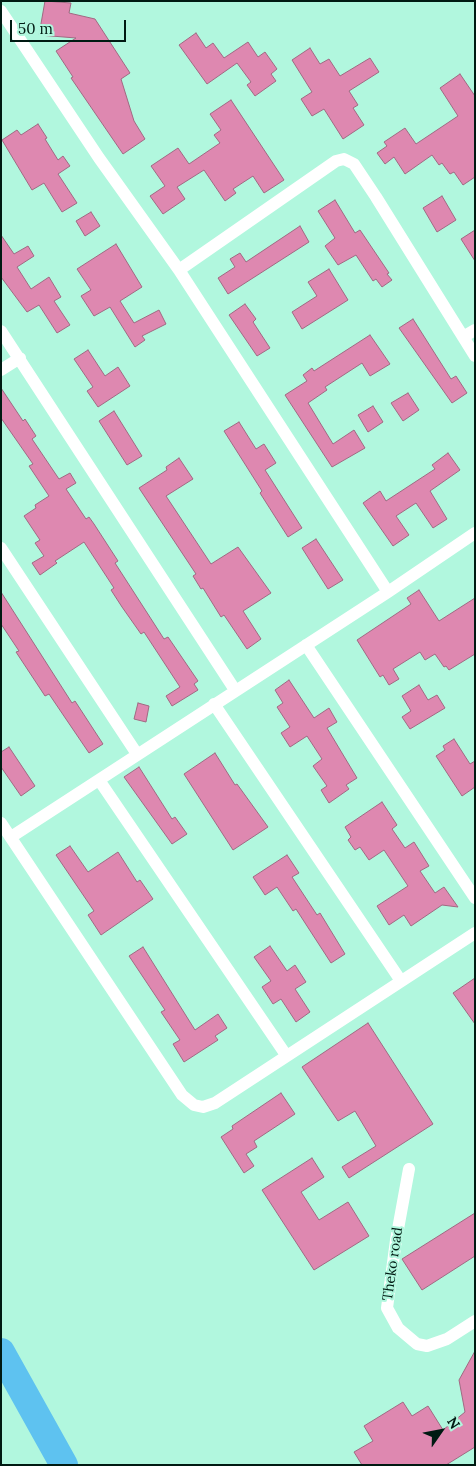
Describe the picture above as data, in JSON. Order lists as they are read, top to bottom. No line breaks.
{"streets":{"street":["Theko road"]},"scale_bar":"50 m","north":"top right"}
